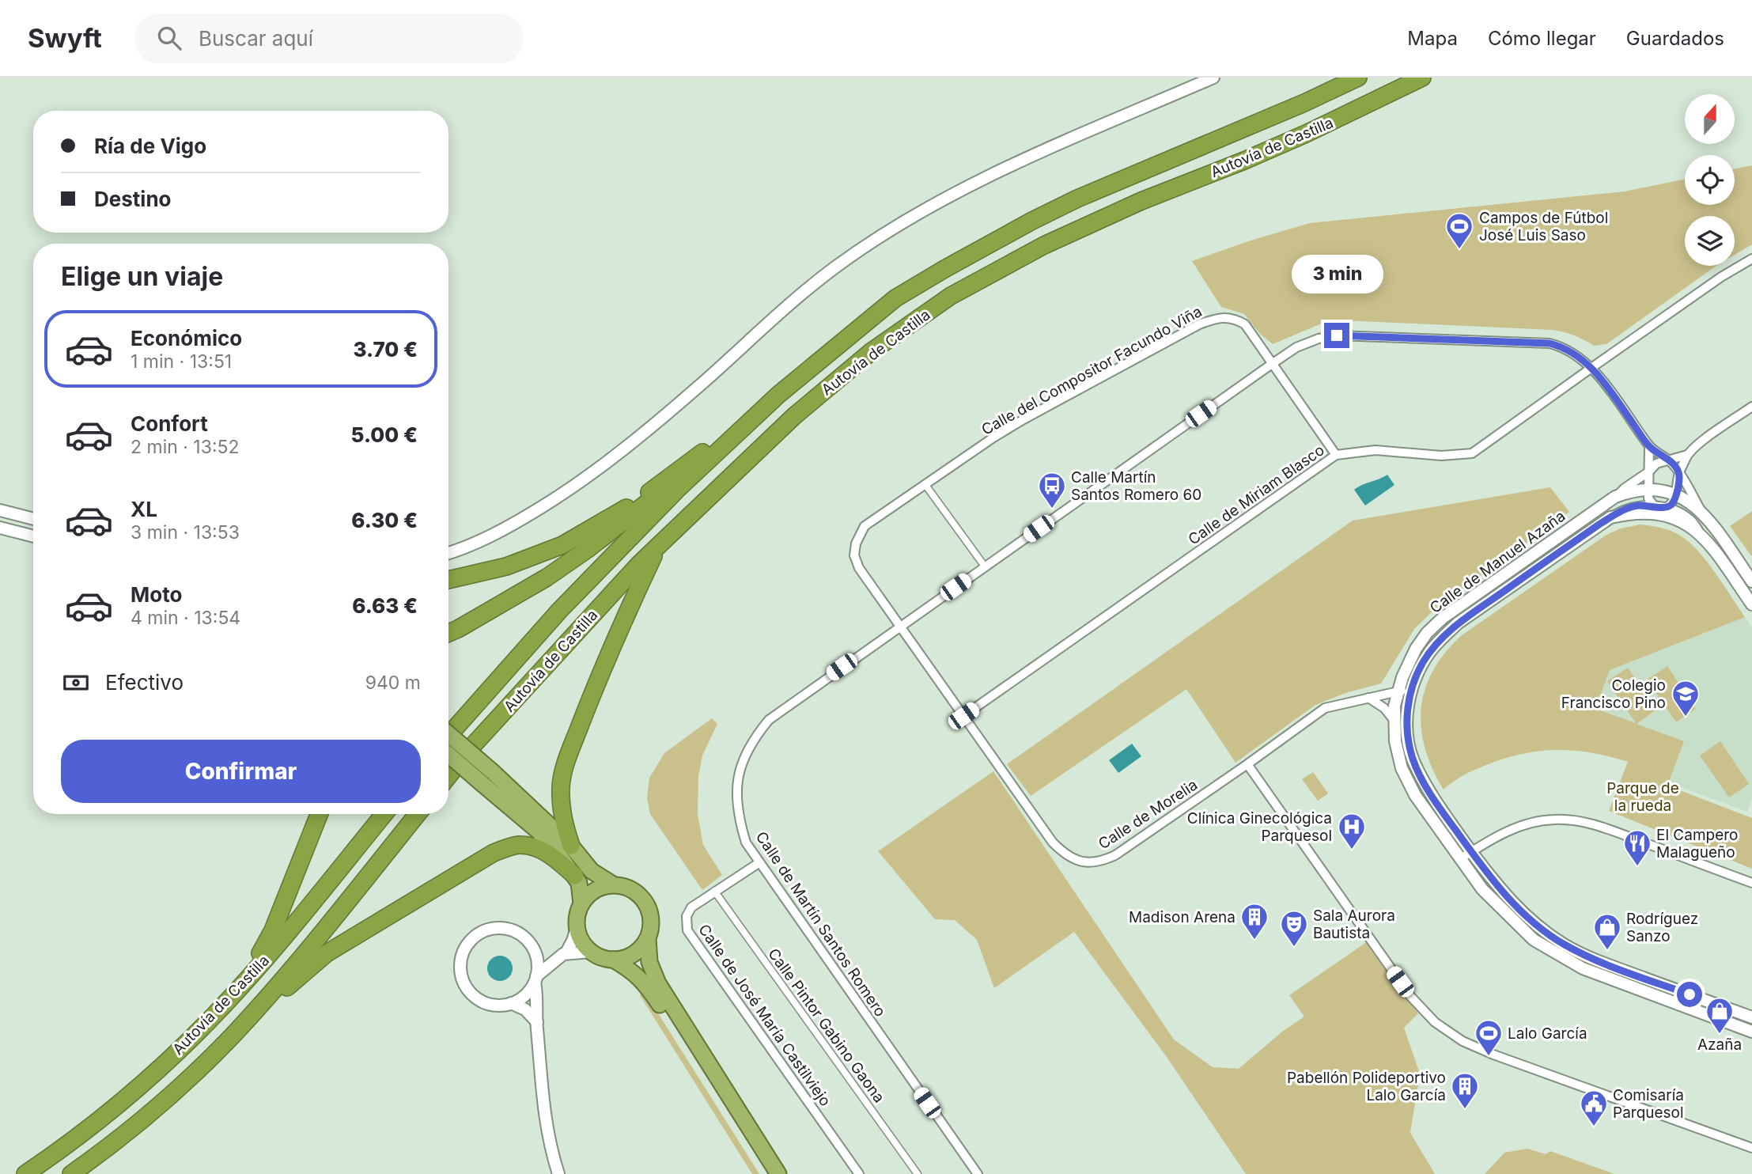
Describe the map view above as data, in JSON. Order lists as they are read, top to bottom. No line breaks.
{"streets":{"highway":["Autovía de Castilla"],"street":["Calle del Compositor Facundo Viña","Calle de Miriam Blasco","Calle de Manuel Azaña","Calle de Morelia","Calle de Martín Santos Romero","Calle de José María Castilviejo","Calle Pintor Gabino Gaona"]},"crossings":[["Calle del Compositor Facundo Viña","Calle de Miriam Blasco"],["Calle del Compositor Facundo Viña","Calle de Morelia"],["Calle del Compositor Facundo Viña","Calle de Martín Santos Romero"],["Calle de Miriam Blasco","Calle de Morelia"],["Calle de Miriam Blasco","Calle de Martín Santos Romero"],["Calle de Manuel Azaña","Calle de Morelia"],["Calle de Manuel Azaña","Calle de Martín Santos Romero"],["Calle de Morelia","Calle de Martín Santos Romero"],["Calle de Martín Santos Romero","Calle de José María Castilviejo"],["Calle de José María Castilviejo","Calle Pintor Gabino Gaona"]],"parks":["Parque de la rueda"],"places":{"sports":["Campos de Fútbol José Luis Saso","Lalo García"],"bus stop":["Calle Martín Santos Romero 60"],"school or university":["Colegio Francisco Pino"],"hospital":["Clínica Ginecológica Parquesol"],"restaurant":["El Campero Malagueño"],"building":["Madison Arena","Pabellón Polideportivo Lalo García"],"theatre":["Sala Aurora Bautista"],"shop":["Rodríguez Sanzo","Azaña"],"public building":["Comisaría Parquesol"]},"north":"top","page":{"header":"Swyft","search":"Buscar aquí","nav":["Mapa","Cómo llegar","Guardados"],"banner":["Ría de Vigo","Destino"],"heading":"Elige un viaje","bubble":"3 min","list":[{"name":"Económico","note":"1 min · 13:51","value":"3.70 €"},{"name":"Confort","note":"2 min · 13:52","value":"5.00 €"},{"name":"XL","note":"3 min · 13:53","value":"6.30 €"},{"name":"Moto","note":"4 min · 13:54","value":"6.63 €"}],"pay":["Efectivo","940 m"],"buttons":"Confirmar"}}
